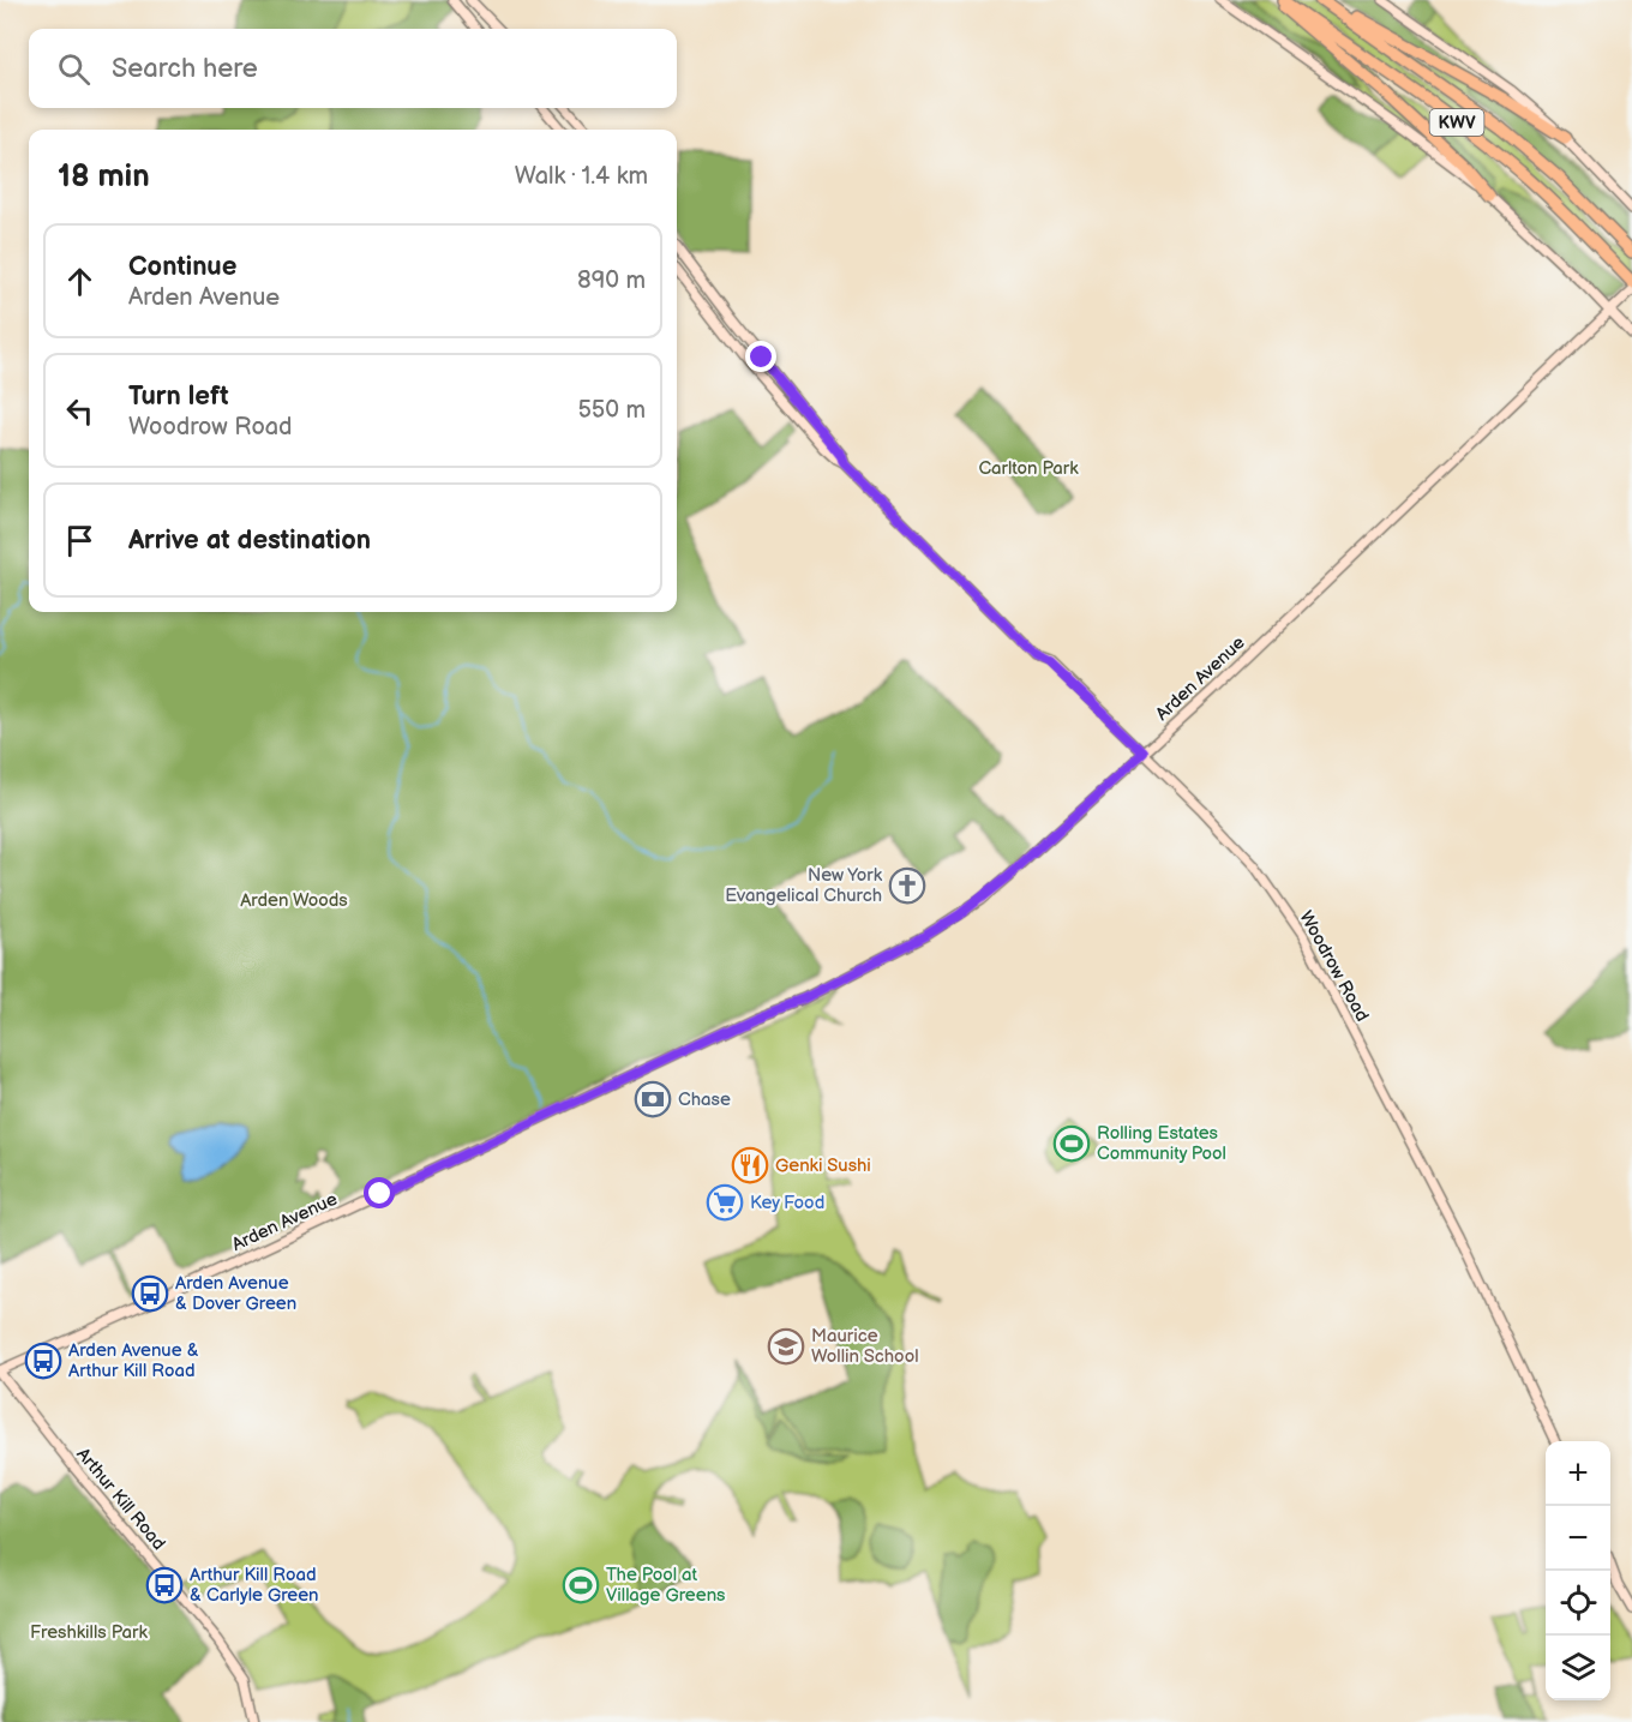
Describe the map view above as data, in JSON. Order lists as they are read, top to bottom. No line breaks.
{"streets":{"highway":["KWV"],"street":["Arden Avenue","Woodrow Road","Arthur Kill Road"]},"crossings":[["Arden Avenue","Woodrow Road"],["Arden Avenue","Arthur Kill Road"]],"parks":["Carlton Park","Arden Woods","Freshkills Park"],"places":{"church":["New York Evangelical Church"],"bank":["Chase"],"sports":["Rolling Estates Community Pool","The Pool at Village Greens"],"restaurant":["Genki Sushi"],"supermarket":["Key Food"],"bus stop":["Arden Avenue & Dover Green","Arden Avenue & Arthur Kill Road","Arthur Kill Road & Carlyle Green"],"school or university":["Maurice Wollin School"]},"page":{"search":"Search here","heading":["18 min","Walk · 1.4 km"],"list":[["Continue","Arden Avenue","890 m"],["Turn left","Woodrow Road","550 m"],"Arrive at destination"],"map_buttons":["+","−"]}}
